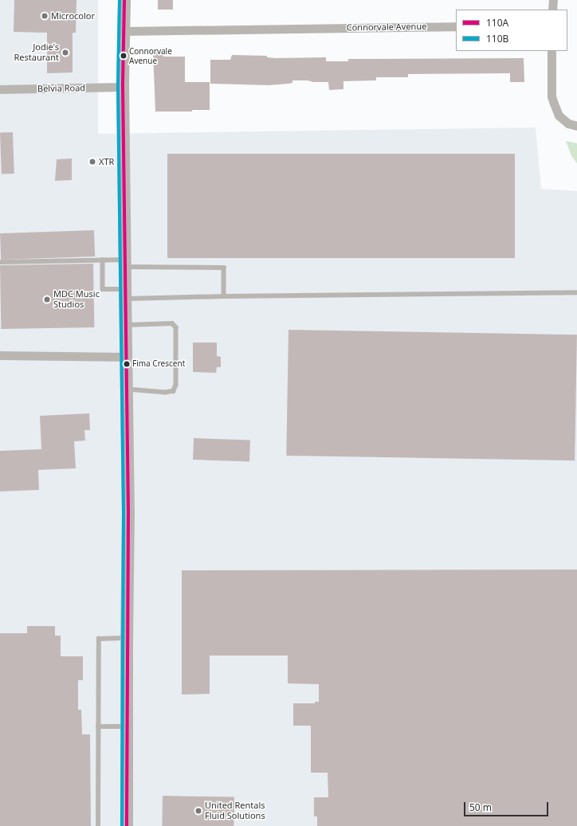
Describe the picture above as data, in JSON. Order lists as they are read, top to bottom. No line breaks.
{"streets":{"street":["Connorvale Avenue","Belvia Road"]},"places":["Microcolor","Jodie's Restaurant","Connorvale Avenue","XTR","MDC Music Studios","Fima Crescent","United Rentals Fluid Solutions"],"lines":["transit line 110A","transit line 110B"],"legend":["110A","110B"],"scale_bar":"50 m"}
